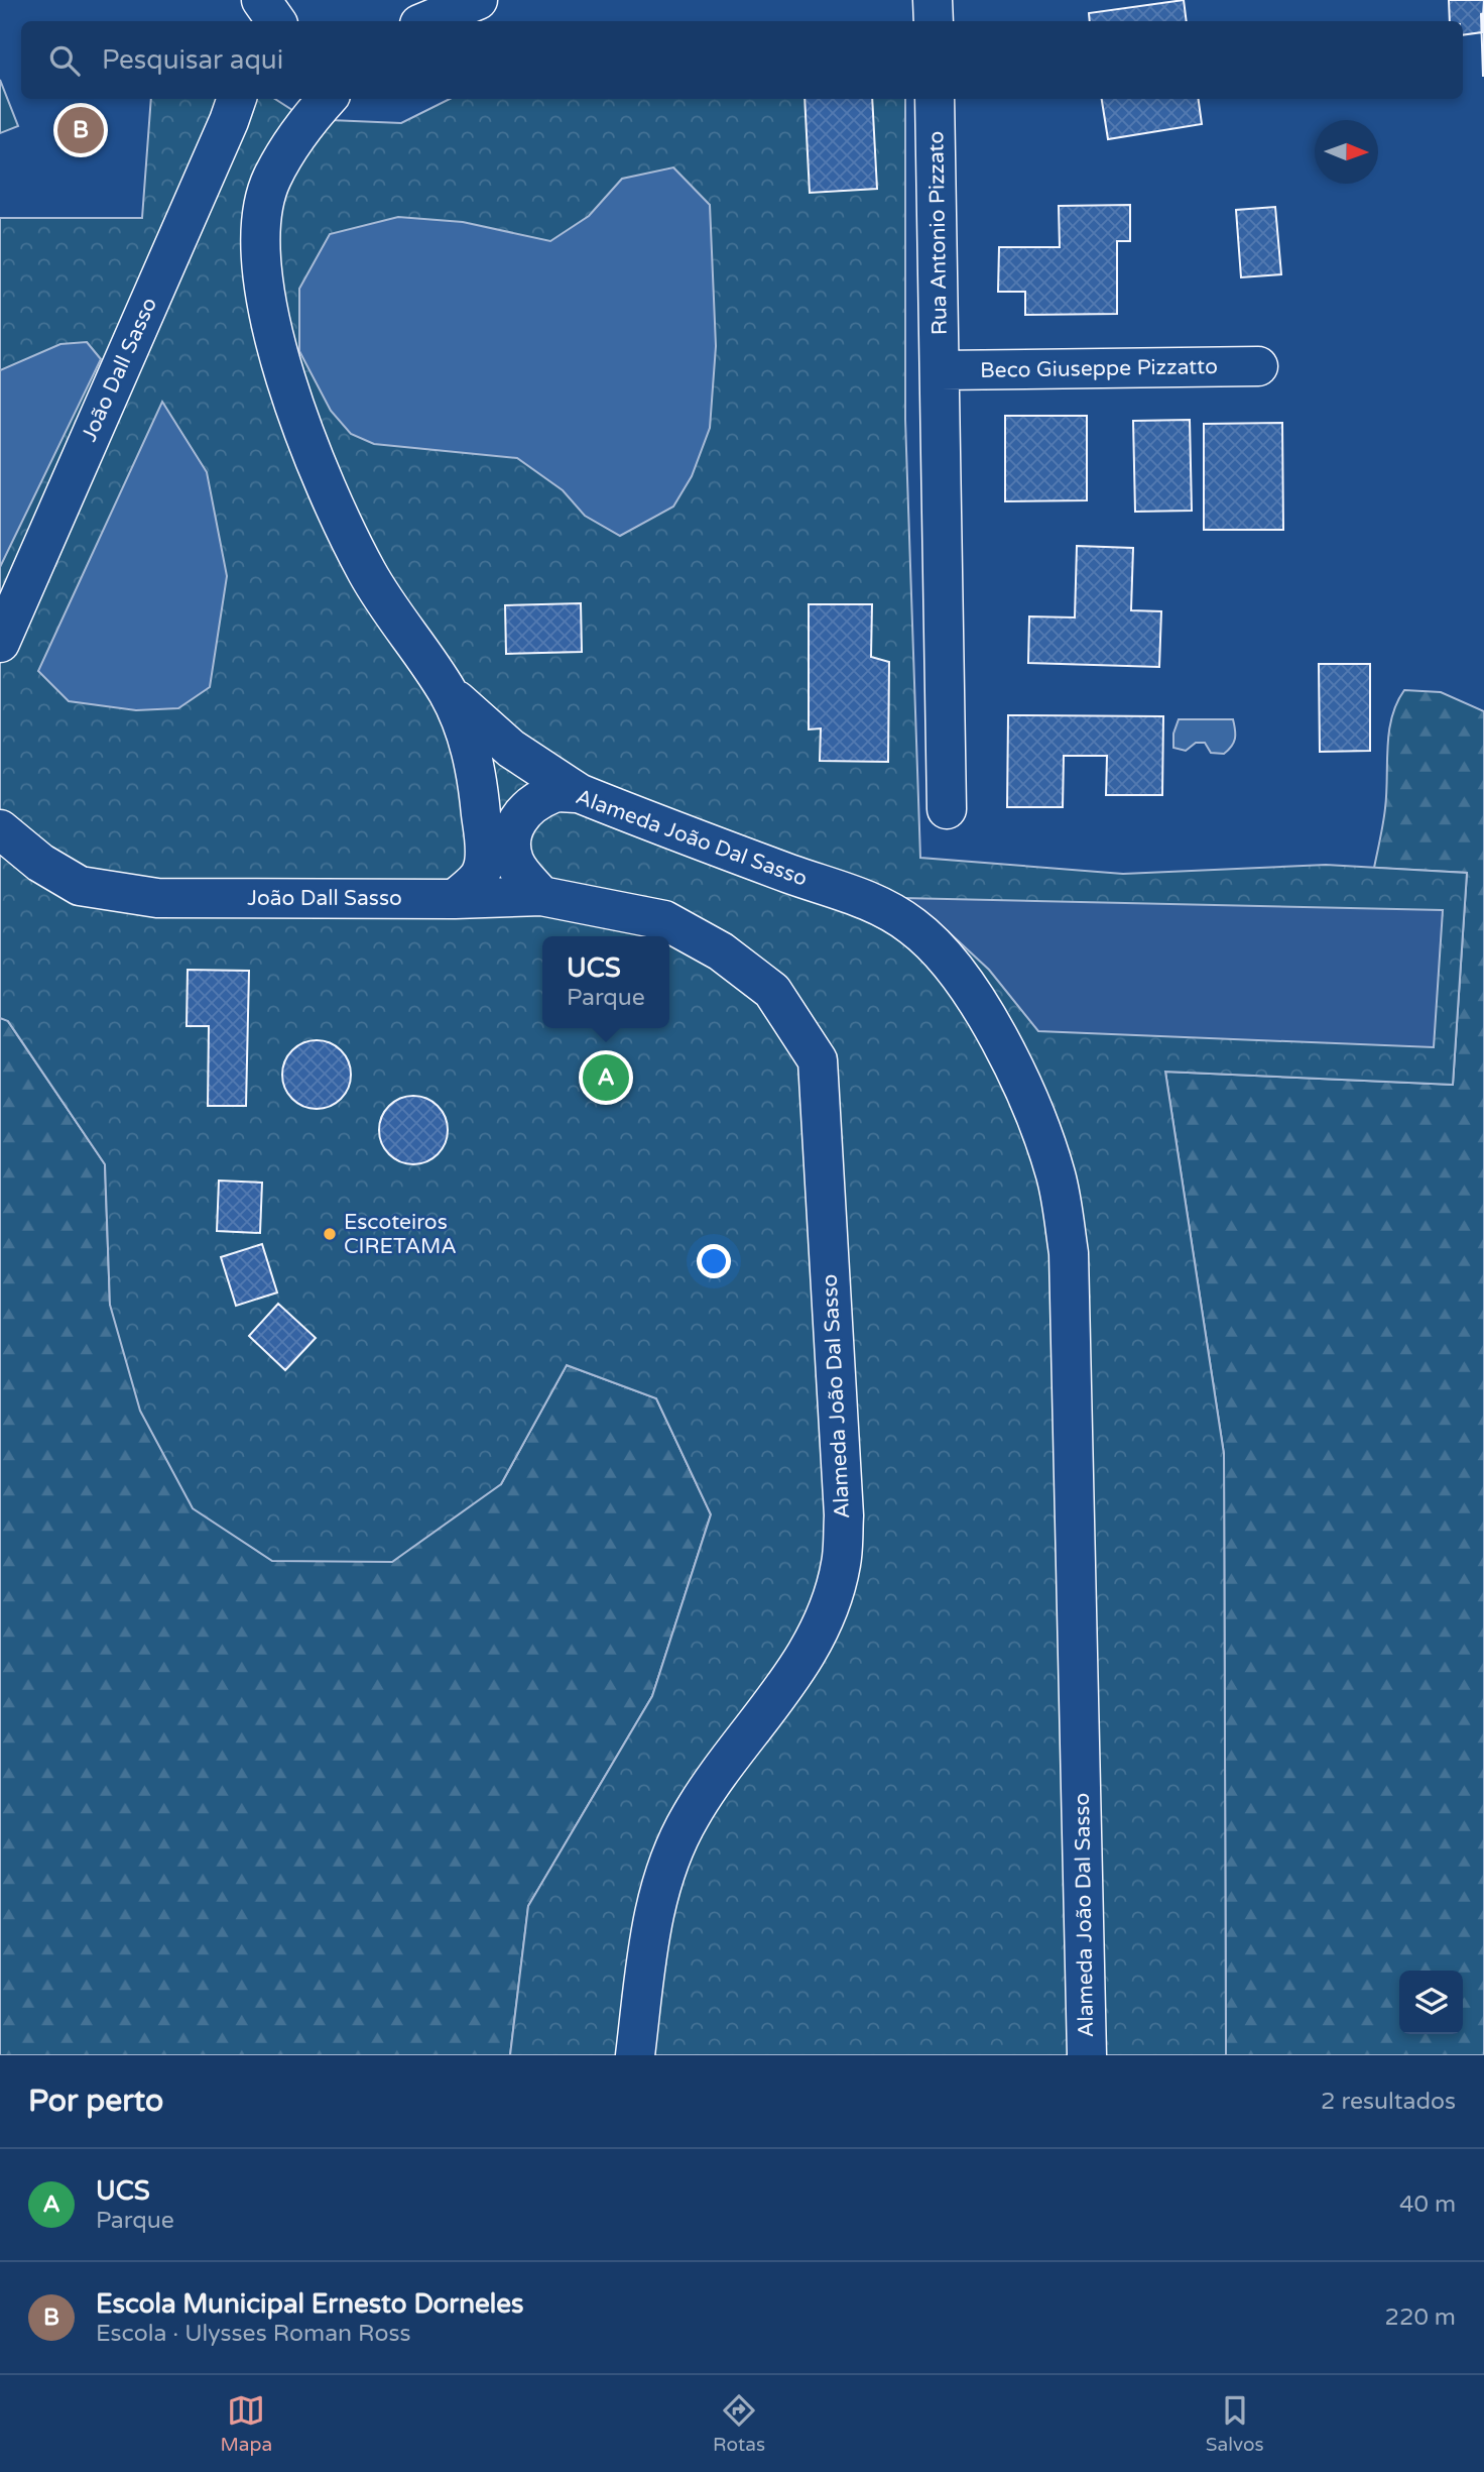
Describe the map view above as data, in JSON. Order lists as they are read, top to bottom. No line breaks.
{"streets":{"street":["Rua Antonio Pizzato","Beco Giuseppe Pizzatto","João Dall Sasso","Alameda João Dal Sasso"]},"crossings":[["Rua Antonio Pizzato","Beco Giuseppe Pizzatto"],["João Dall Sasso","Alameda João Dal Sasso"]],"places":["Escoteiros CIRETAMA"],"north":"right","page":{"search":"Pesquisar aqui","pins":["B","A"],"popup":["UCS","Parque"],"heading":["Por perto","2 resultados"],"list":[{"mark":"A","name":"UCS","note":"Parque","value":"40 m"},{"mark":"B","name":"Escola Municipal Ernesto Dorneles","note":"Escola · Ulysses Roman Ross","value":"220 m"}],"nav":["Mapa","Rotas","Salvos"]}}
